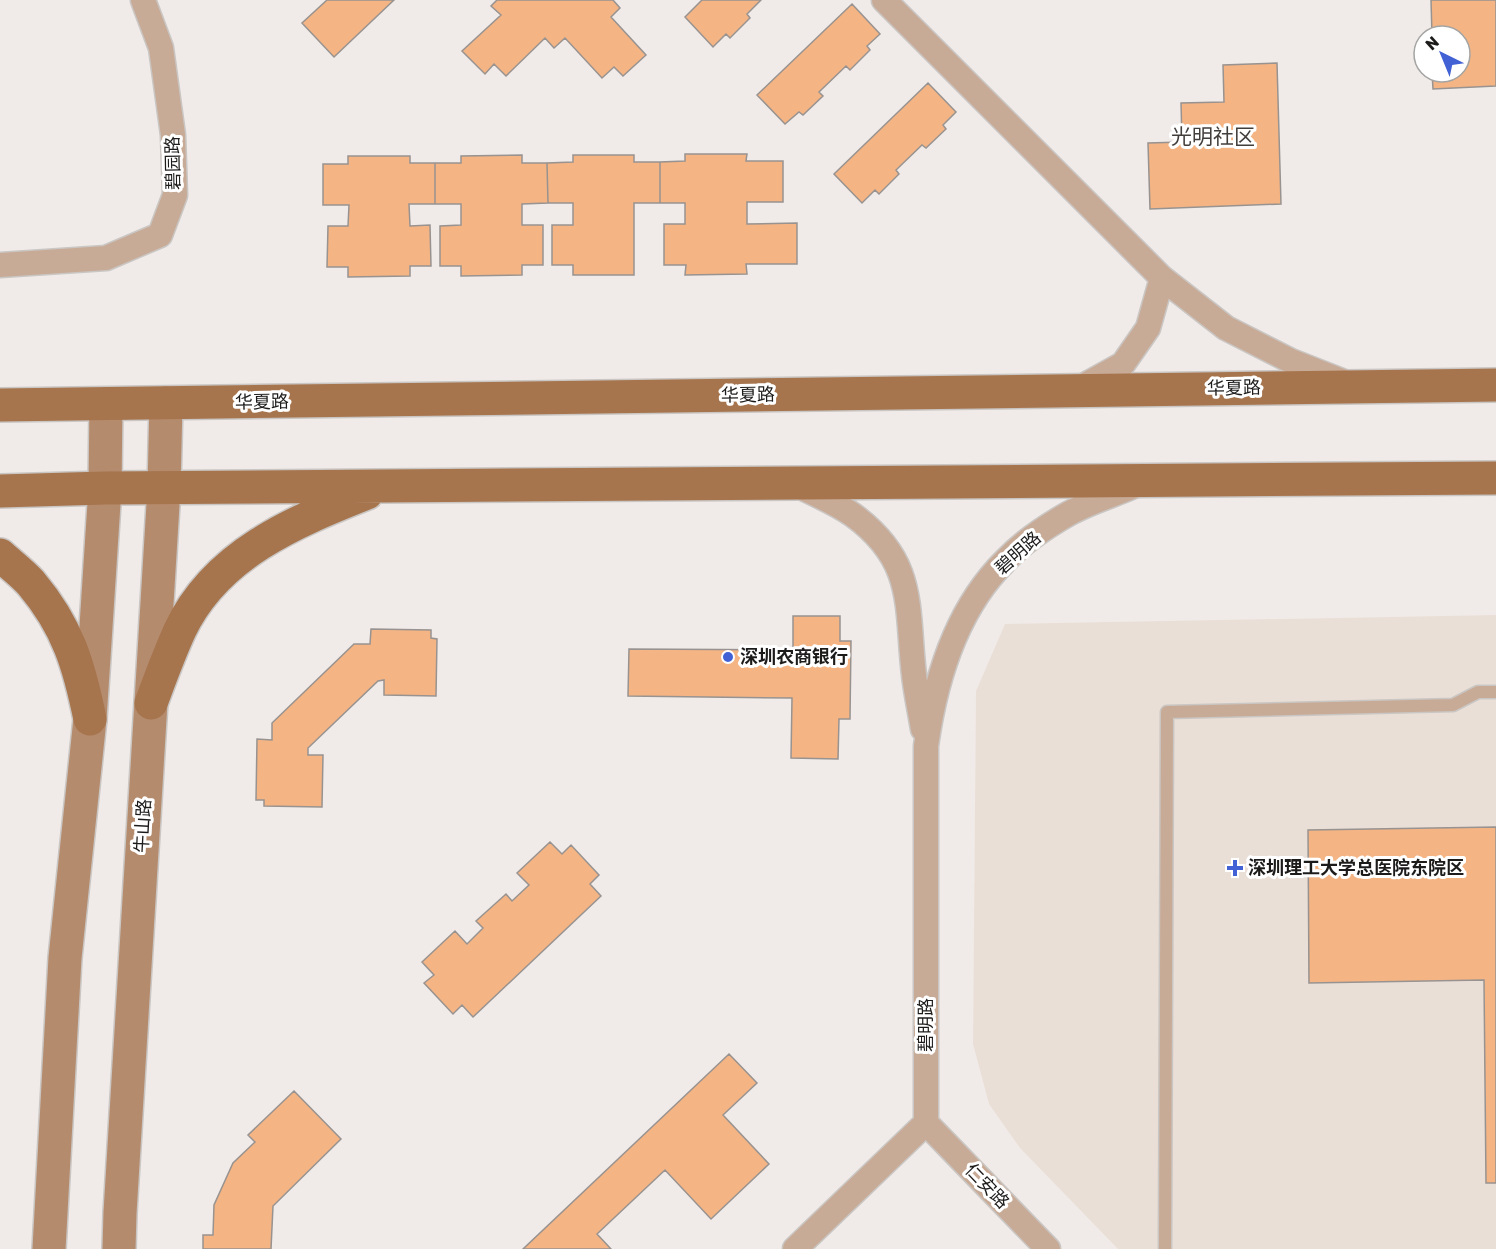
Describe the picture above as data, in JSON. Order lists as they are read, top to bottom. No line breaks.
{"streets":{"main road":["华夏路"],"street":["碧园路","碧明路","牛山路","仁安路"]},"crossings":[["华夏路","牛山路"],["碧明路","仁安路"]],"districts":["光明社区"],"places":{"other":["深圳农商银行"],"health":["深圳理工大学总医院东院区"]},"north":"top left"}
